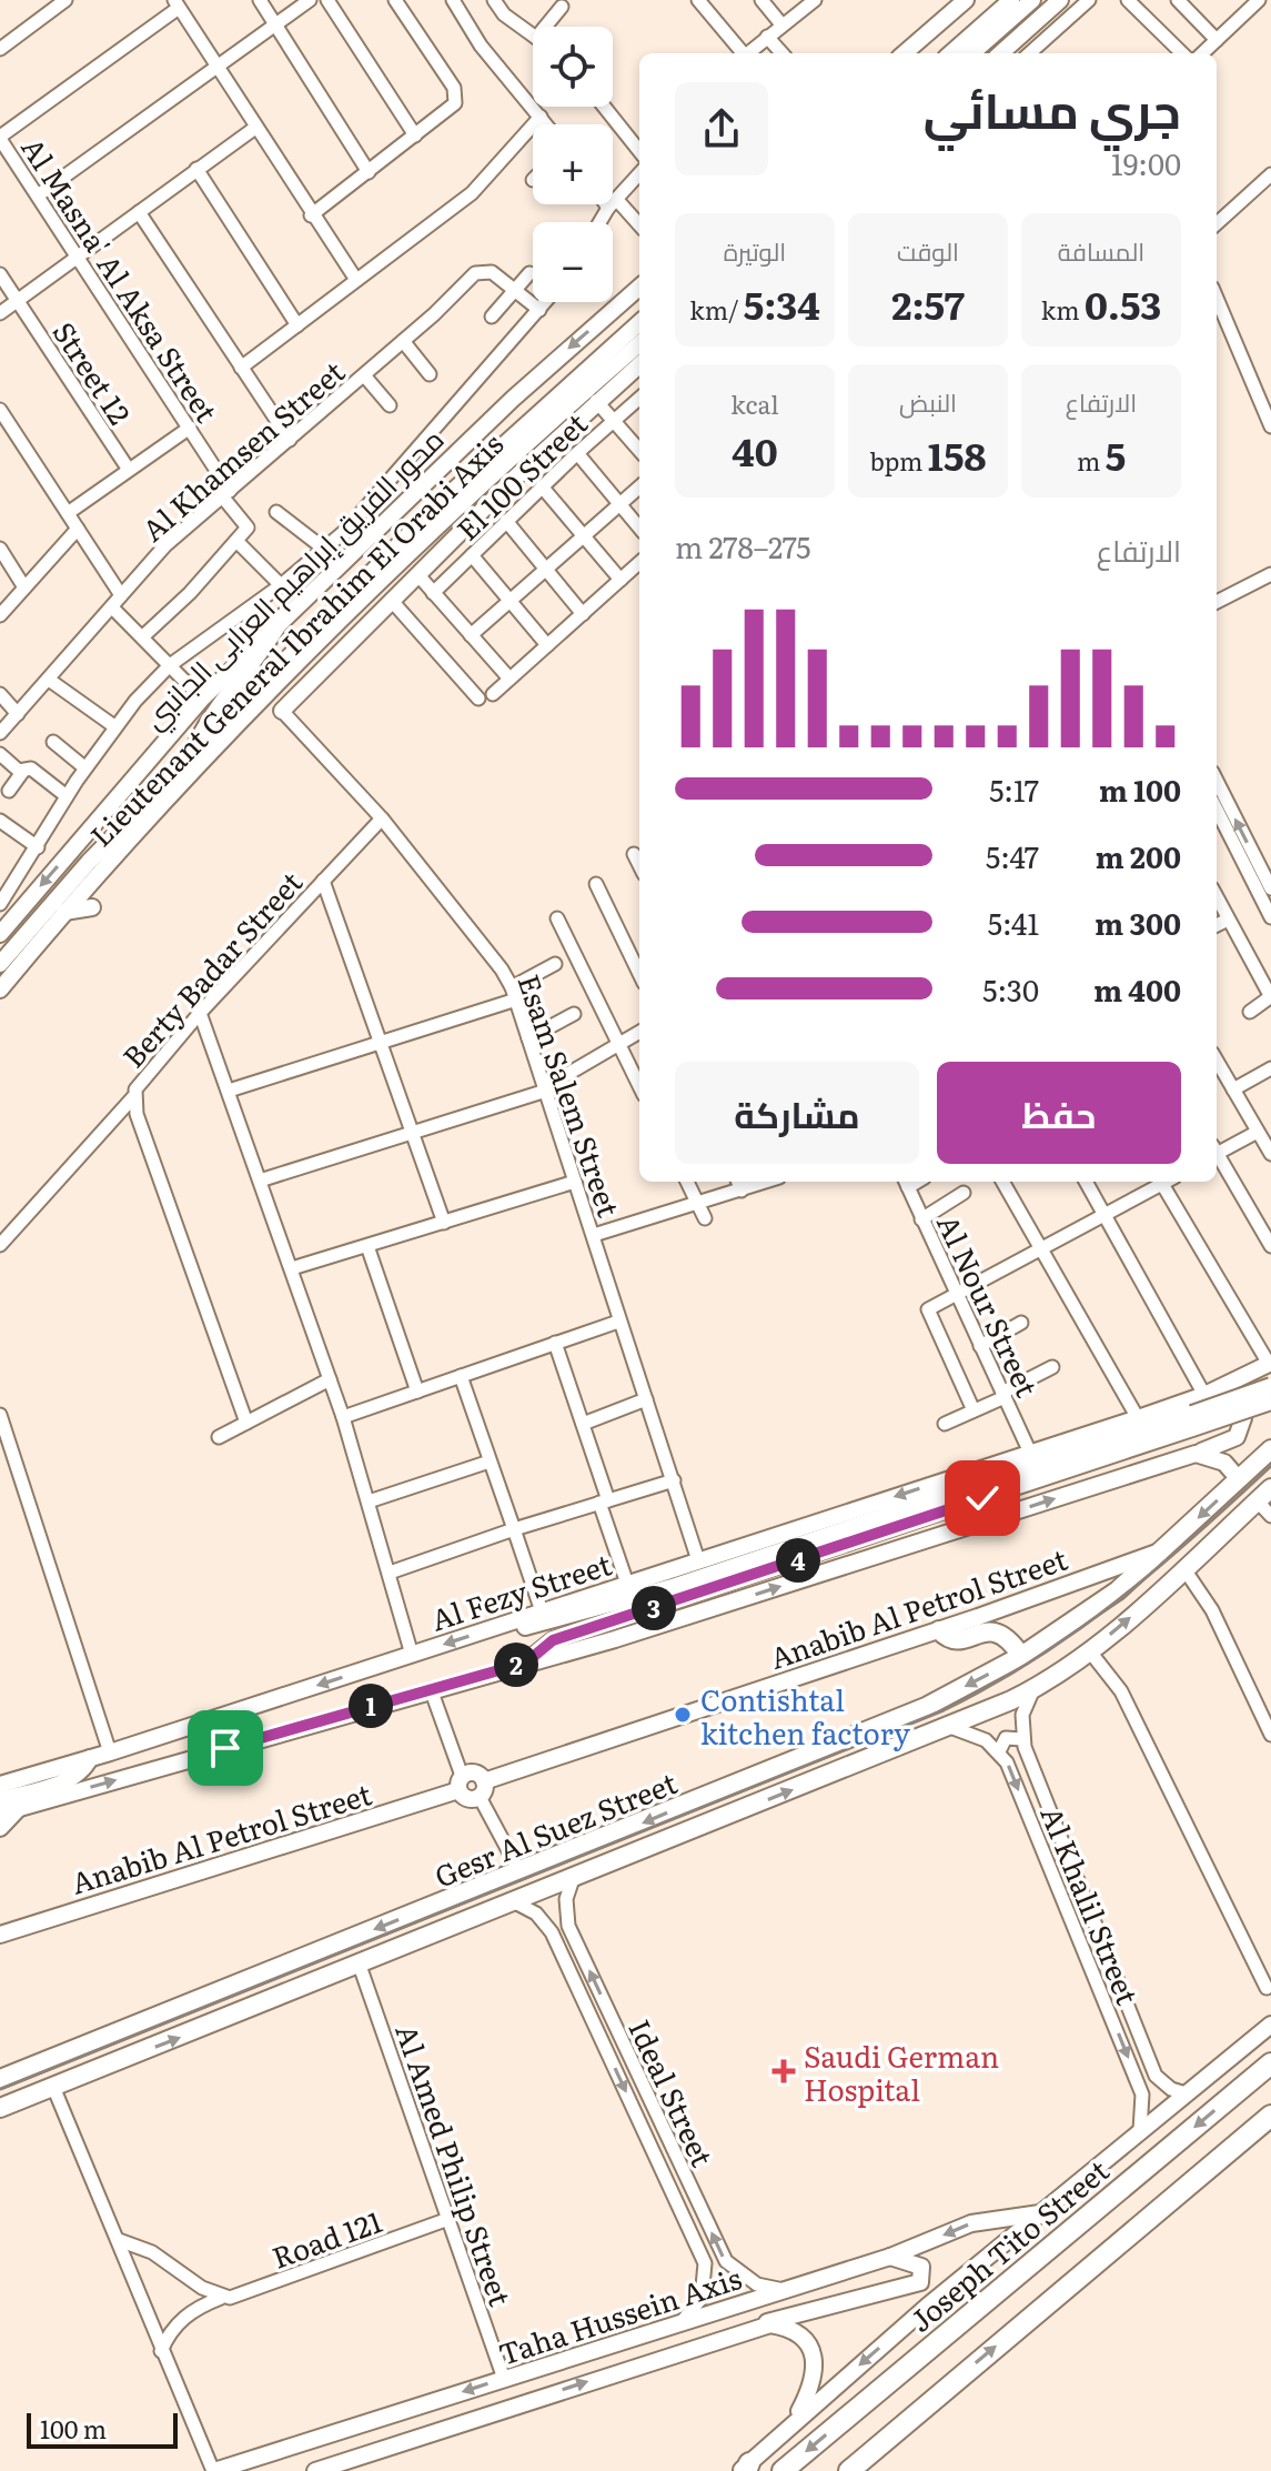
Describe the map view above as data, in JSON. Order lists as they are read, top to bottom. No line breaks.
{"streets":{"highway":["Joseph Tito Street"],"main road":["محور الفريق إبراهيم العرابى الجانبي","Lieutenant General Ibrahim El Orabi Axis","Al Fezy Street","Anabib Al Petrol Street","Gesr Al Suez Street","Taha Hussein Axis"],"street":["Al Masna' Al Aksa Street","Street 12","Al Khamsen Street","El 100 Street","Berty Badar Street","Esam Salem Street","Al Nour Street","Al Khalil Street","Ideal Street","Al Amed Philip Street","Road 121"]},"crossings":[["Al Masna' Al Aksa Street","Al Khamsen Street"],["Berty Badar Street","Esam Salem Street"],["Berty Badar Street","Al Fezy Street"],["Esam Salem Street","Al Fezy Street"],["Al Nour Street","Al Fezy Street"],["Anabib Al Petrol Street","Gesr Al Suez Street"],["Gesr Al Suez Street","Ideal Street"],["Gesr Al Suez Street","Al Amed Philip Street"],["Ideal Street","Taha Hussein Axis"],["Al Amed Philip Street","Road 121"],["Al Amed Philip Street","Taha Hussein Axis"]],"places":{"other":["Contishtal kitchen factory"],"health":["Saudi German Hospital"]},"scale_bar":"100 m","page":{"map_buttons":["+","−"],"heading":["جري مسائي","19:00"],"stats":[["المسافة","0.53 km"],["الوقت","2:57"],["الوتيرة","5:34 /km"],["الارتفاع","5 m"],["النبض","158 bpm"],["kcal","40"]],"chart":["الارتفاع","275–278 m"],"list":[{"name":"100 m","note":"5:17"},{"name":"200 m","note":"5:47"},{"name":"300 m","note":"5:41"},{"name":"400 m","note":"5:30"}],"buttons":["حفظ","مشاركة"],"pins":["4","3","2","1"],"scale":"100 m"}}
